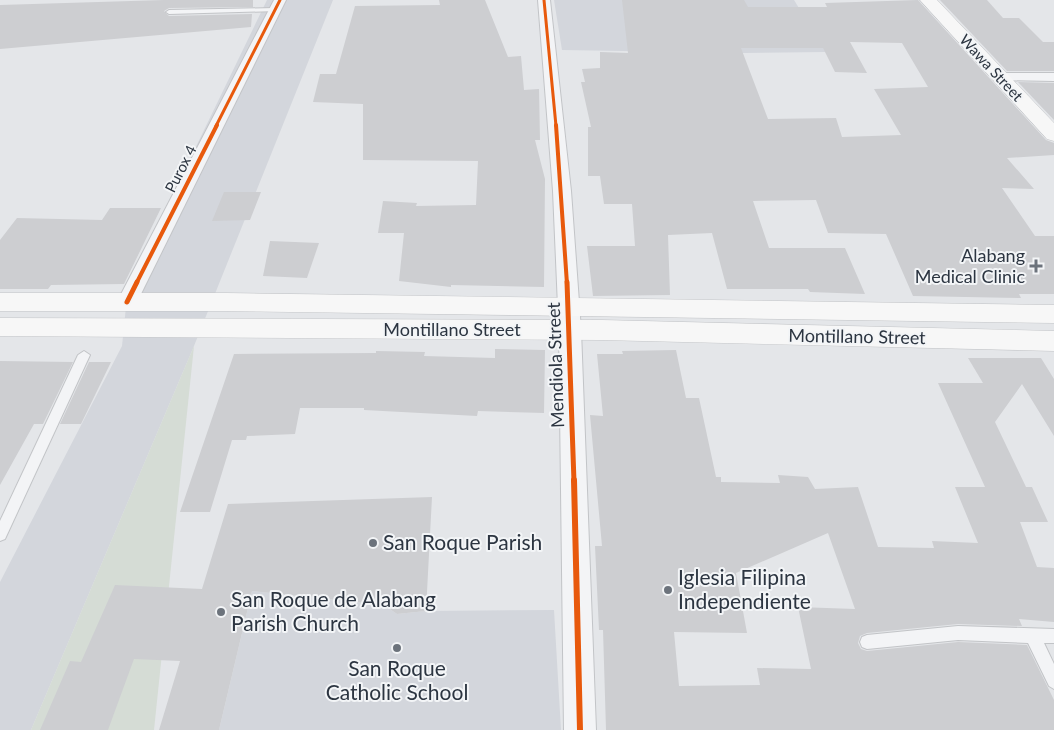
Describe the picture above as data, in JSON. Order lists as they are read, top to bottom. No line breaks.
{"streets":{"main road":["Wawa Street","Montillano Street"],"street":["Purox 4","Mendiola Street"]},"crossings":[["Purox 4","Montillano Street"],["Montillano Street","Mendiola Street"]],"places":{"health":["Alabang Medical Clinic"],"other":["San Roque Parish","Iglesia Filipina Independiente","San Roque de Alabang Parish Church","San Roque Catholic School"]}}
